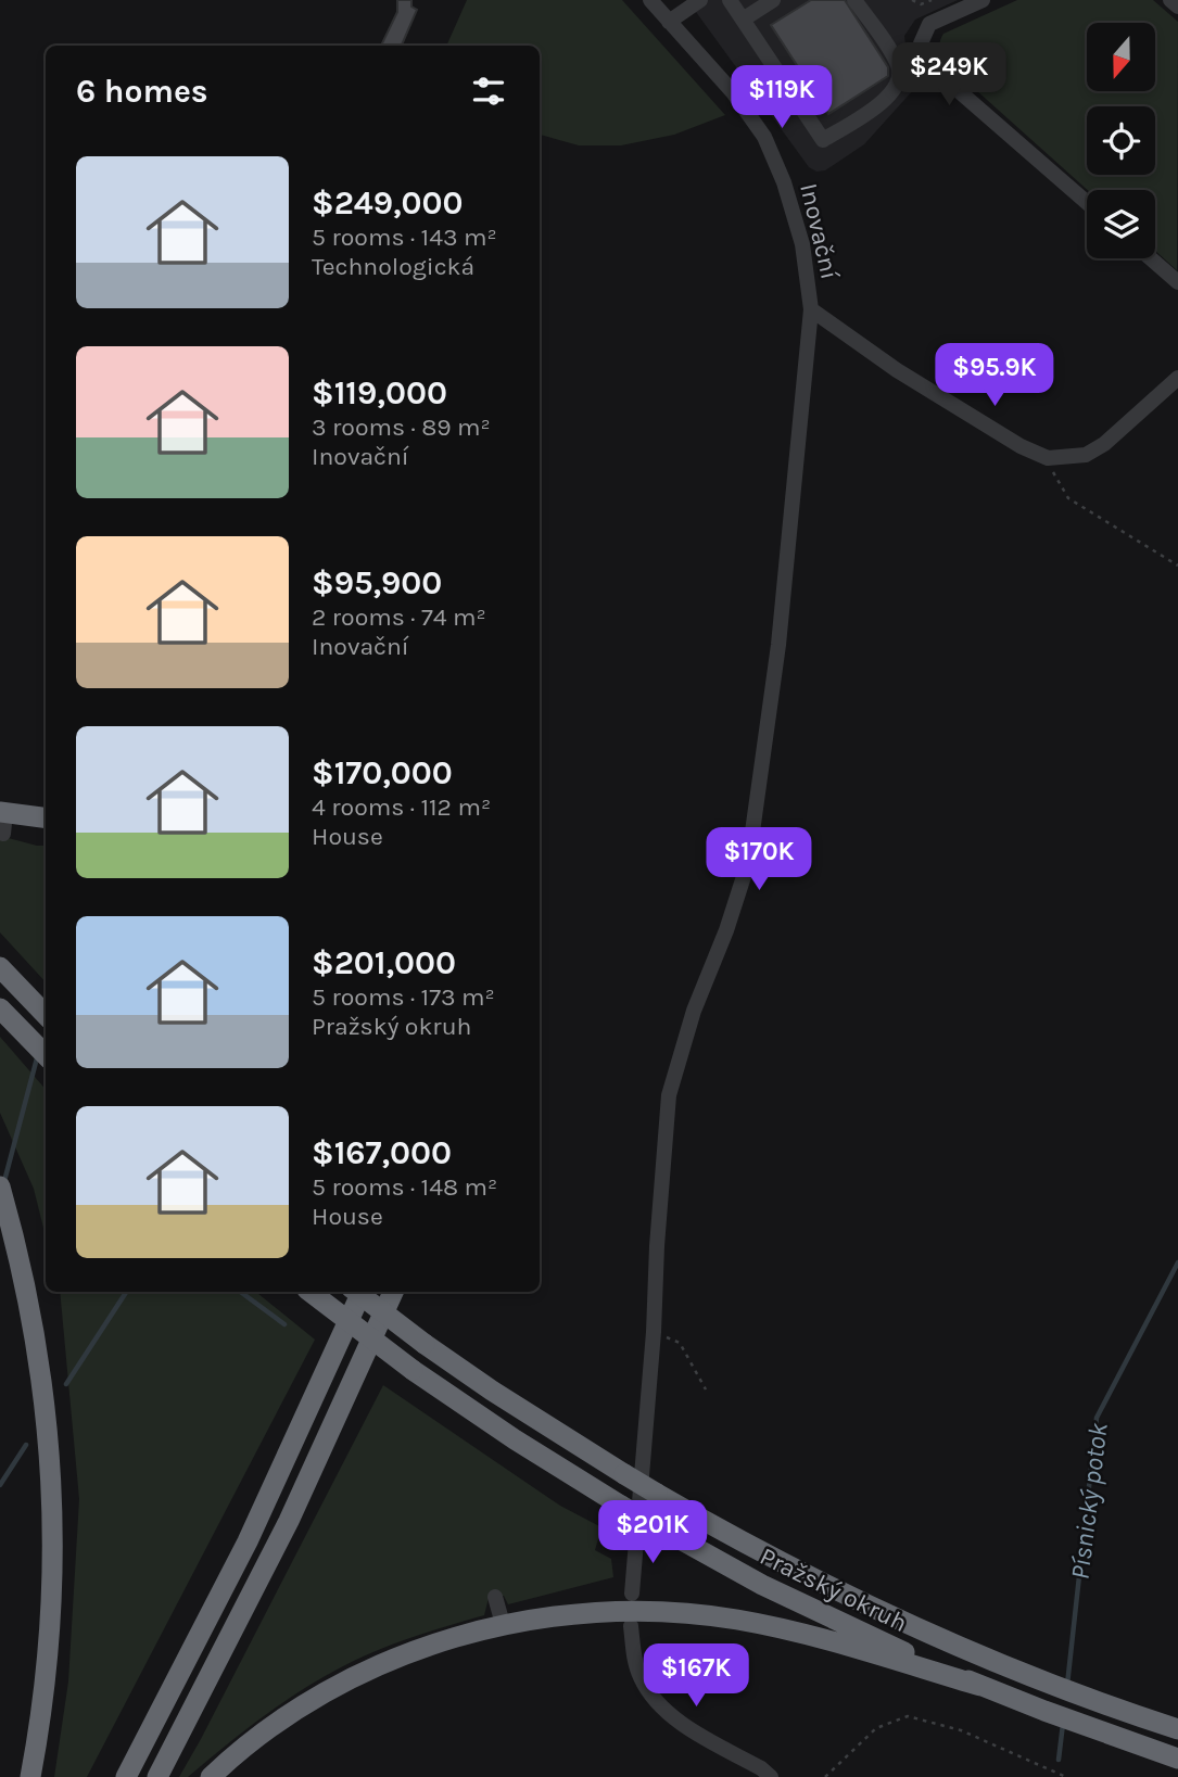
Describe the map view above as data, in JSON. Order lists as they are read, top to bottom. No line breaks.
{"streets":{"highway":["Pražský okruh"],"street":["Inovační"]},"water":["Písnický potok"],"north":"bottom","page":{"price":["$249K","$119K","$95.9K","$170K","$201K","$167K"],"heading":"6 homes","list":[{"name":"$249,000","note":"5 rooms · 143 m² · Technologická"},{"name":"$119,000","note":"3 rooms · 89 m² · Inovační"},{"name":"$95,900","note":"2 rooms · 74 m² · Inovační"},{"name":"$170,000","note":"4 rooms · 112 m² · House"},{"name":"$201,000","note":"5 rooms · 173 m² · Pražský okruh"},{"name":"$167,000","note":"5 rooms · 148 m² · House"}]}}
